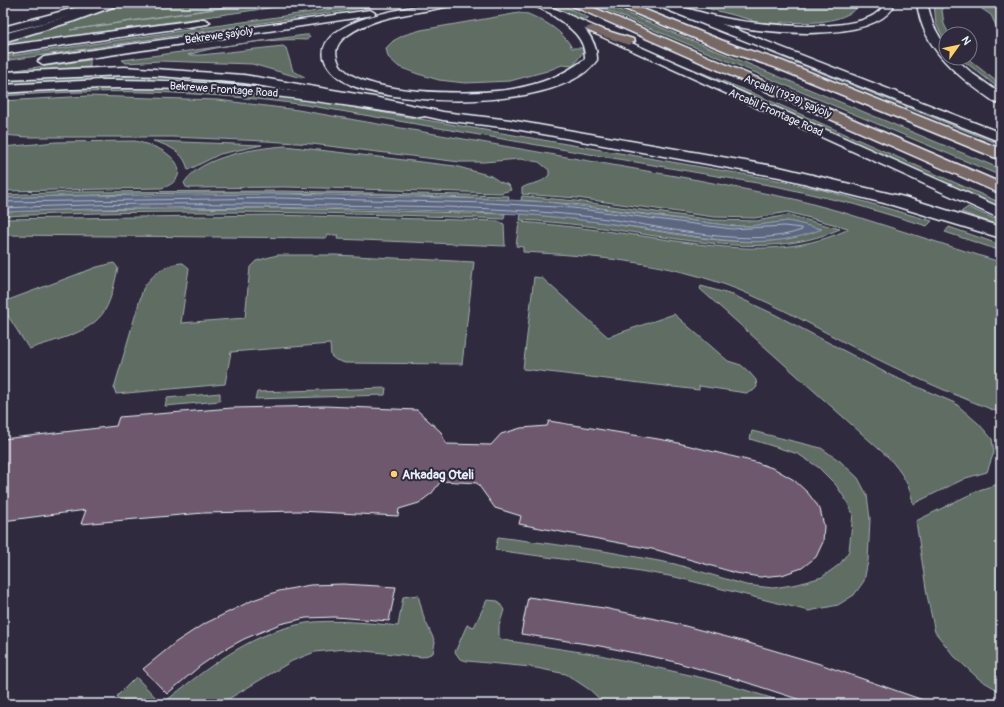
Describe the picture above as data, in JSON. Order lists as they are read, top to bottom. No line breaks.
{"streets":{"main road":["Bekrewe şaýoly","Bekrewe Frontage Road","Arçabil (1939) şaýoly","Arcabil Frontage Road"]},"places":["Arkadag Oteli"],"north":"top right"}
